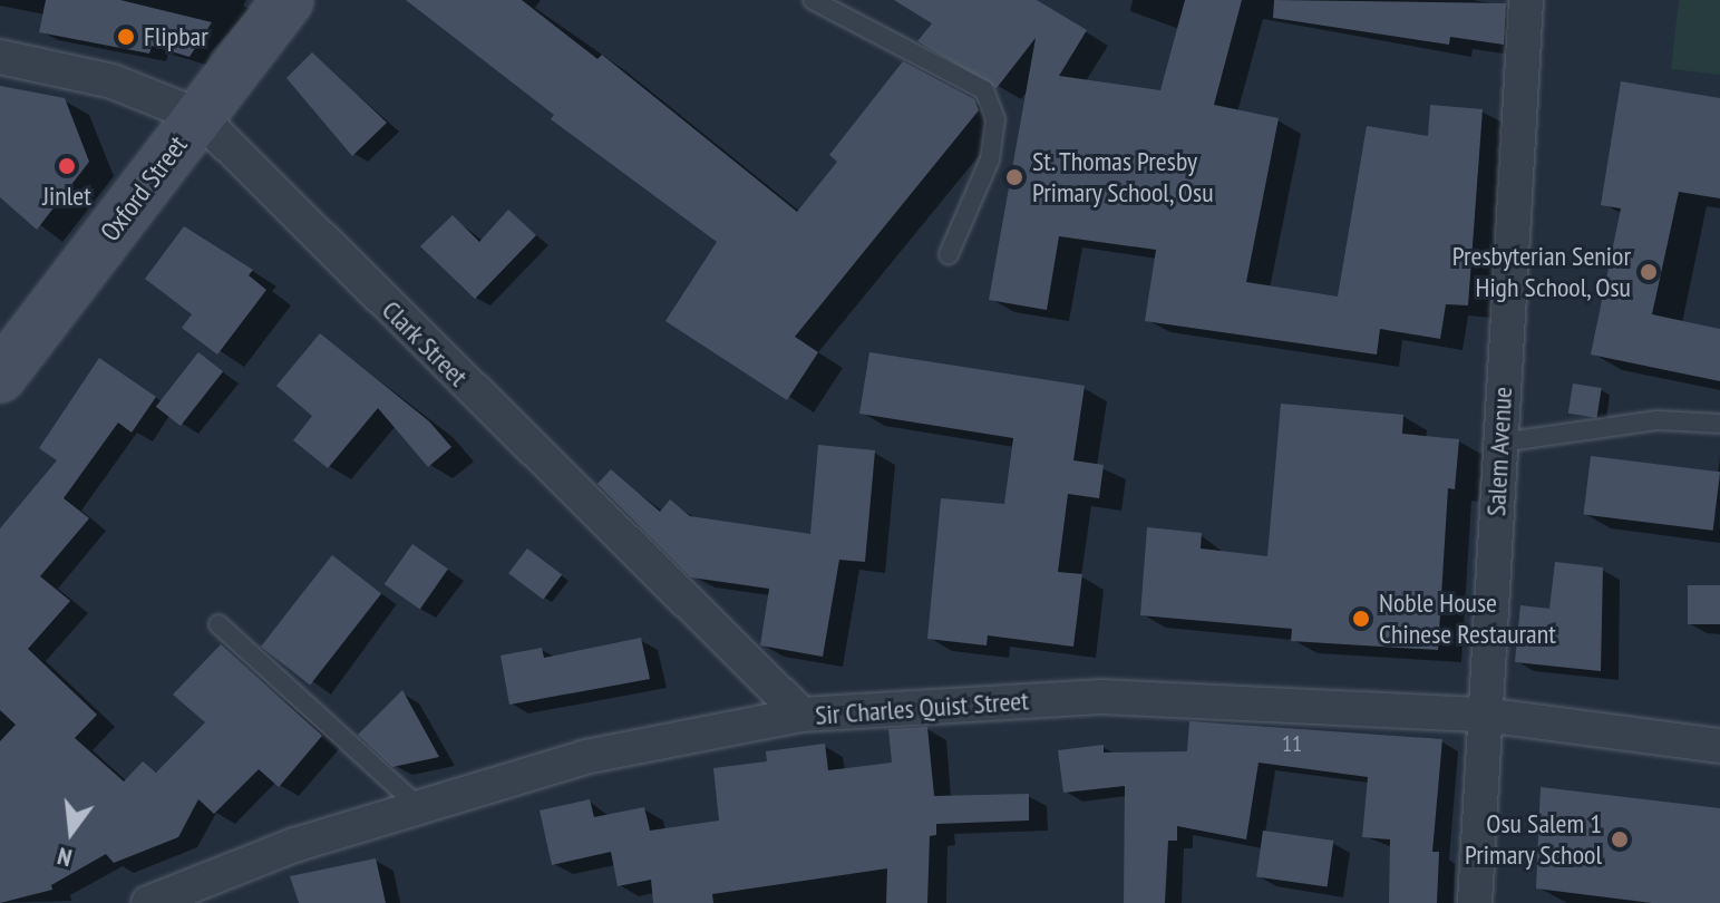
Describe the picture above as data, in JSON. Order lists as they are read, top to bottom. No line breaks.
{"streets":{"main road":["Oxford Street"],"street":["Clark Street","Salem Avenue","Sir Charles Quist Street"]},"crossings":[["Oxford Street","Clark Street"],["Clark Street","Sir Charles Quist Street"],["Salem Avenue","Sir Charles Quist Street"]],"places":["Flipbar","Jinlet","St. Thomas Presby Primary School, Osu","Presbyterian Senior High School, Osu","Noble House Chinese Restaurant","Osu Salem 1 Primary School"],"house_numbers":["11"],"north":"bottom"}
